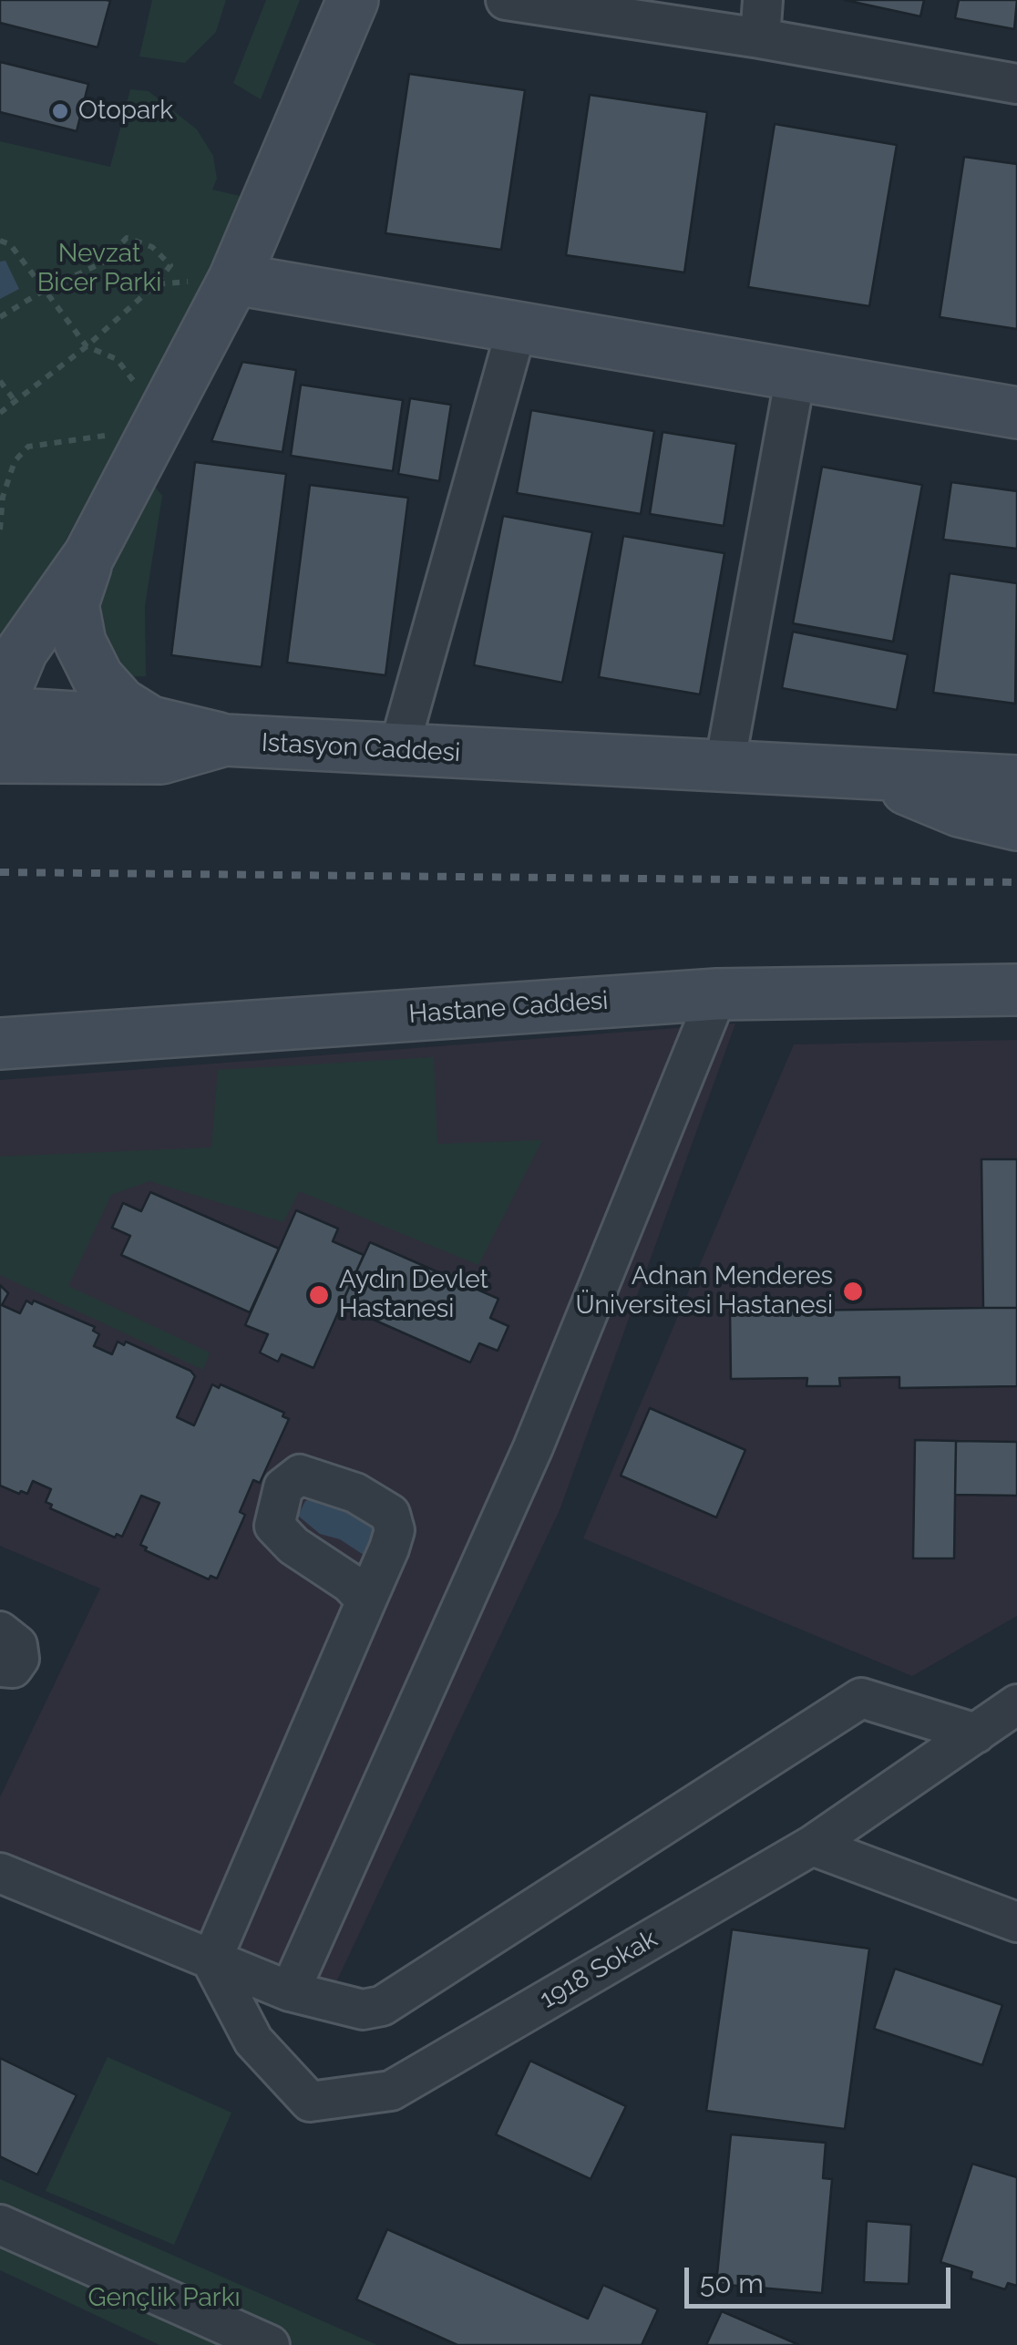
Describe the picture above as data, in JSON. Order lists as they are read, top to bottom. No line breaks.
{"streets":{"street":["Istasyon Caddesi","Hastane Caddesi","1918 Sokak"]},"parks":["Nevzat Bicer Parki","Gençlik Parkı"],"places":["Otopark","Adnan Menderes Üniversitesi Hastanesi","Aydın Devlet Hastanesi"],"scale_bar":"50 m"}
